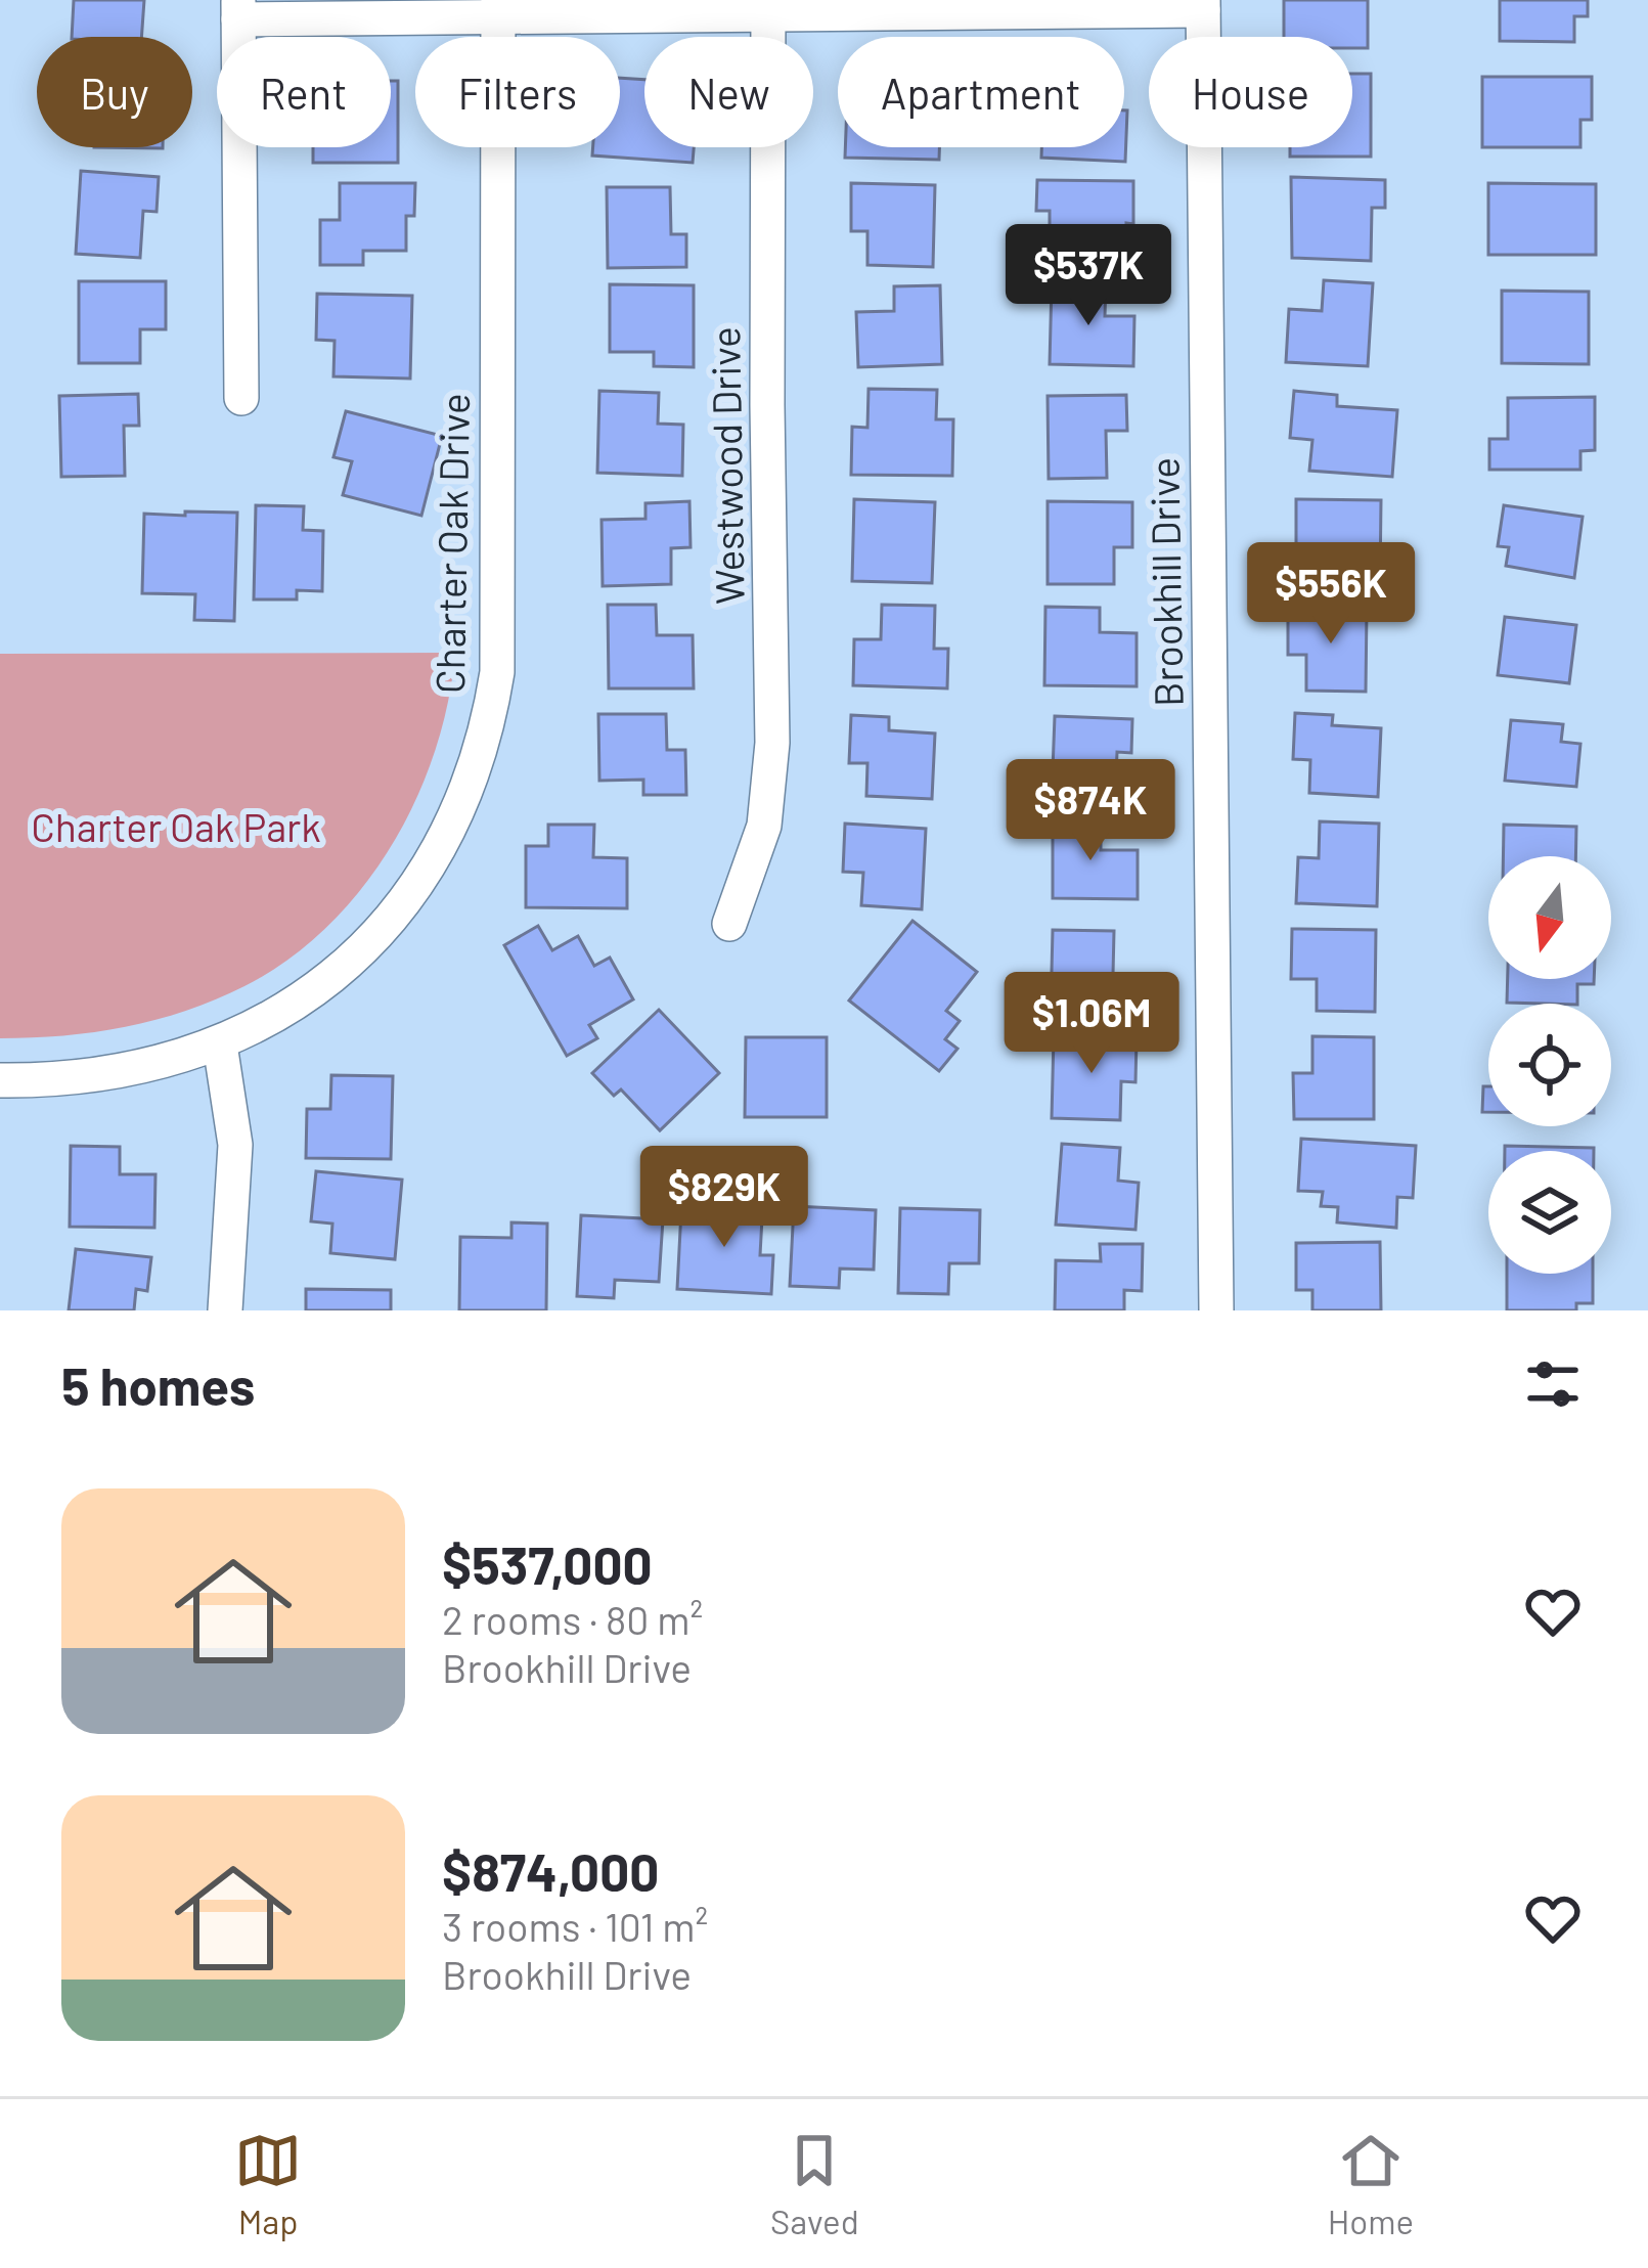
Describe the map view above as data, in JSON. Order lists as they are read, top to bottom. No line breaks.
{"streets":{"street":["Westwood Drive","Charter Oak Drive","Brookhill Drive"]},"parks":["Charter Oak Park"],"north":"bottom","page":{"chip":["Buy","Rent","Filters","New","Apartment","House"],"price":["$537K","$556K","$874K","$1.06M","$829K"],"heading":"5 homes","list":[{"name":"$537,000","note":"2 rooms · 80 m² · Brookhill Drive"},{"name":"$874,000","note":"3 rooms · 101 m² · Brookhill Drive"}],"tabs":["Map","Saved","Home"]}}
